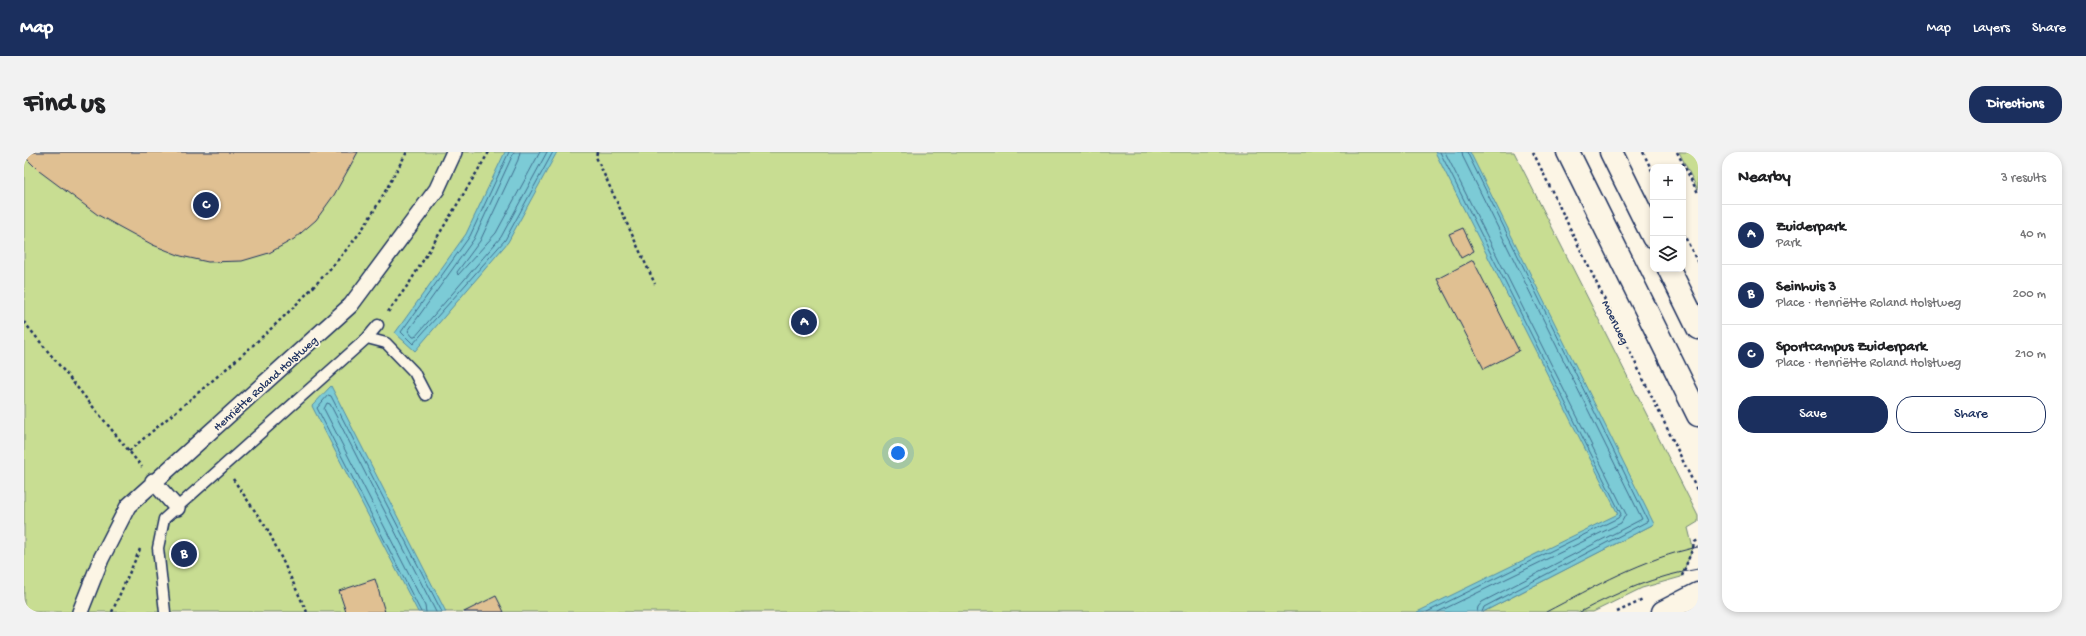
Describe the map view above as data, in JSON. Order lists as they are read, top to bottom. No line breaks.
{"streets":{"street":["Henriëtte Roland Holstweg"],"path":["Moerweg"]},"page":{"header":"Map","nav":["Map","Layers","Share"],"buttons":["Directions",["Save","Share"]],"title":"Find us","heading":["Nearby","3 results"],"map_buttons":["+","−"],"pins":["C","A","B"],"list":[{"mark":"A","name":"Zuiderpark","note":"Park","value":"40 m"},{"mark":"B","name":"Seinhuis 3","note":"Place · Henriëtte Roland Holstweg","value":"200 m"},{"mark":"C","name":"Sportcampus Zuiderpark","note":"Place · Henriëtte Roland Holstweg","value":"210 m"}]}}
